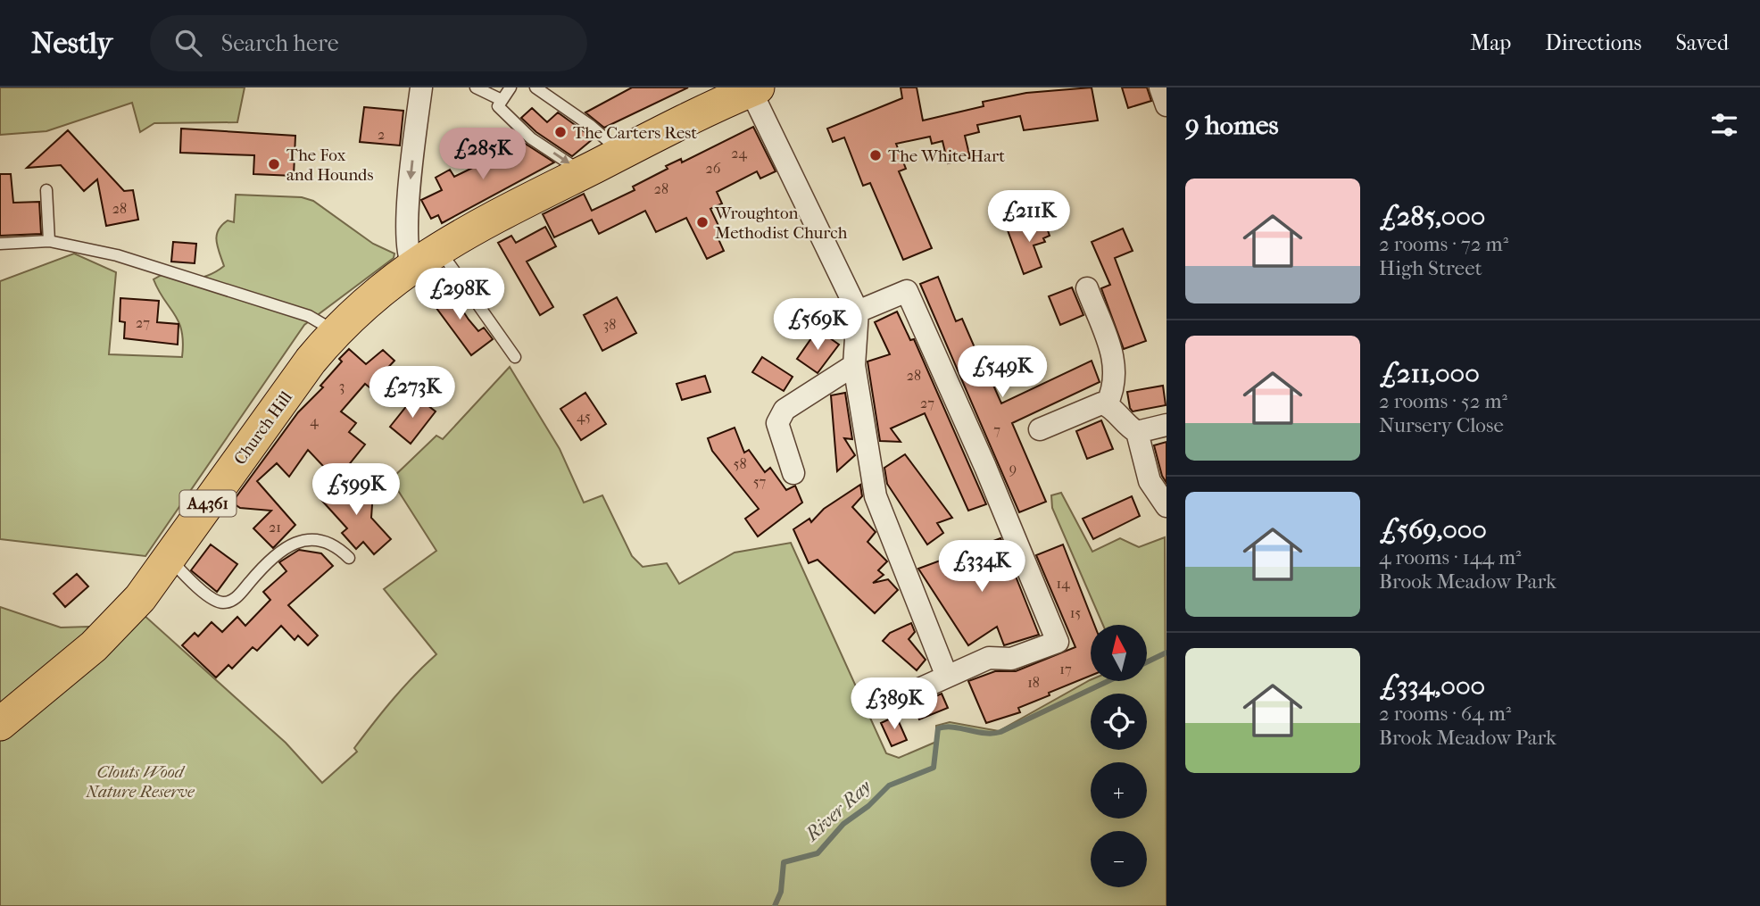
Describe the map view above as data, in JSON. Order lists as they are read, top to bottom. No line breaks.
{"streets":{"main road":["Church Hill","A4361"]},"crossings":[["Church Hill","A4361"]],"water":["River Ray"],"parks":["Clouts Wood Nature Reserve"],"places":["The Carters Rest","The White Hart","The Fox and Hounds","Wroughton Methodist Church"],"house_numbers":["2","24","26","28","28","27","38","28","3","27","45","4","7","58","9","57","21","14","15","17","18"],"north":"top","page":{"header":"Nestly","search":"Search here","nav":["Map","Directions","Saved"],"heading":"9 homes","price":["£285K","£211K","£298K","£569K","£549K","£273K","£599K","£334K","£389K"],"list":[{"name":"£285,000","note":"2 rooms · 72 m² · High Street"},{"name":"£211,000","note":"2 rooms · 52 m² · Nursery Close"},{"name":"£569,000","note":"4 rooms · 144 m² · Brook Meadow Park"},{"name":"£334,000","note":"2 rooms · 64 m² · Brook Meadow Park"}],"map_buttons":["+","−"]}}
